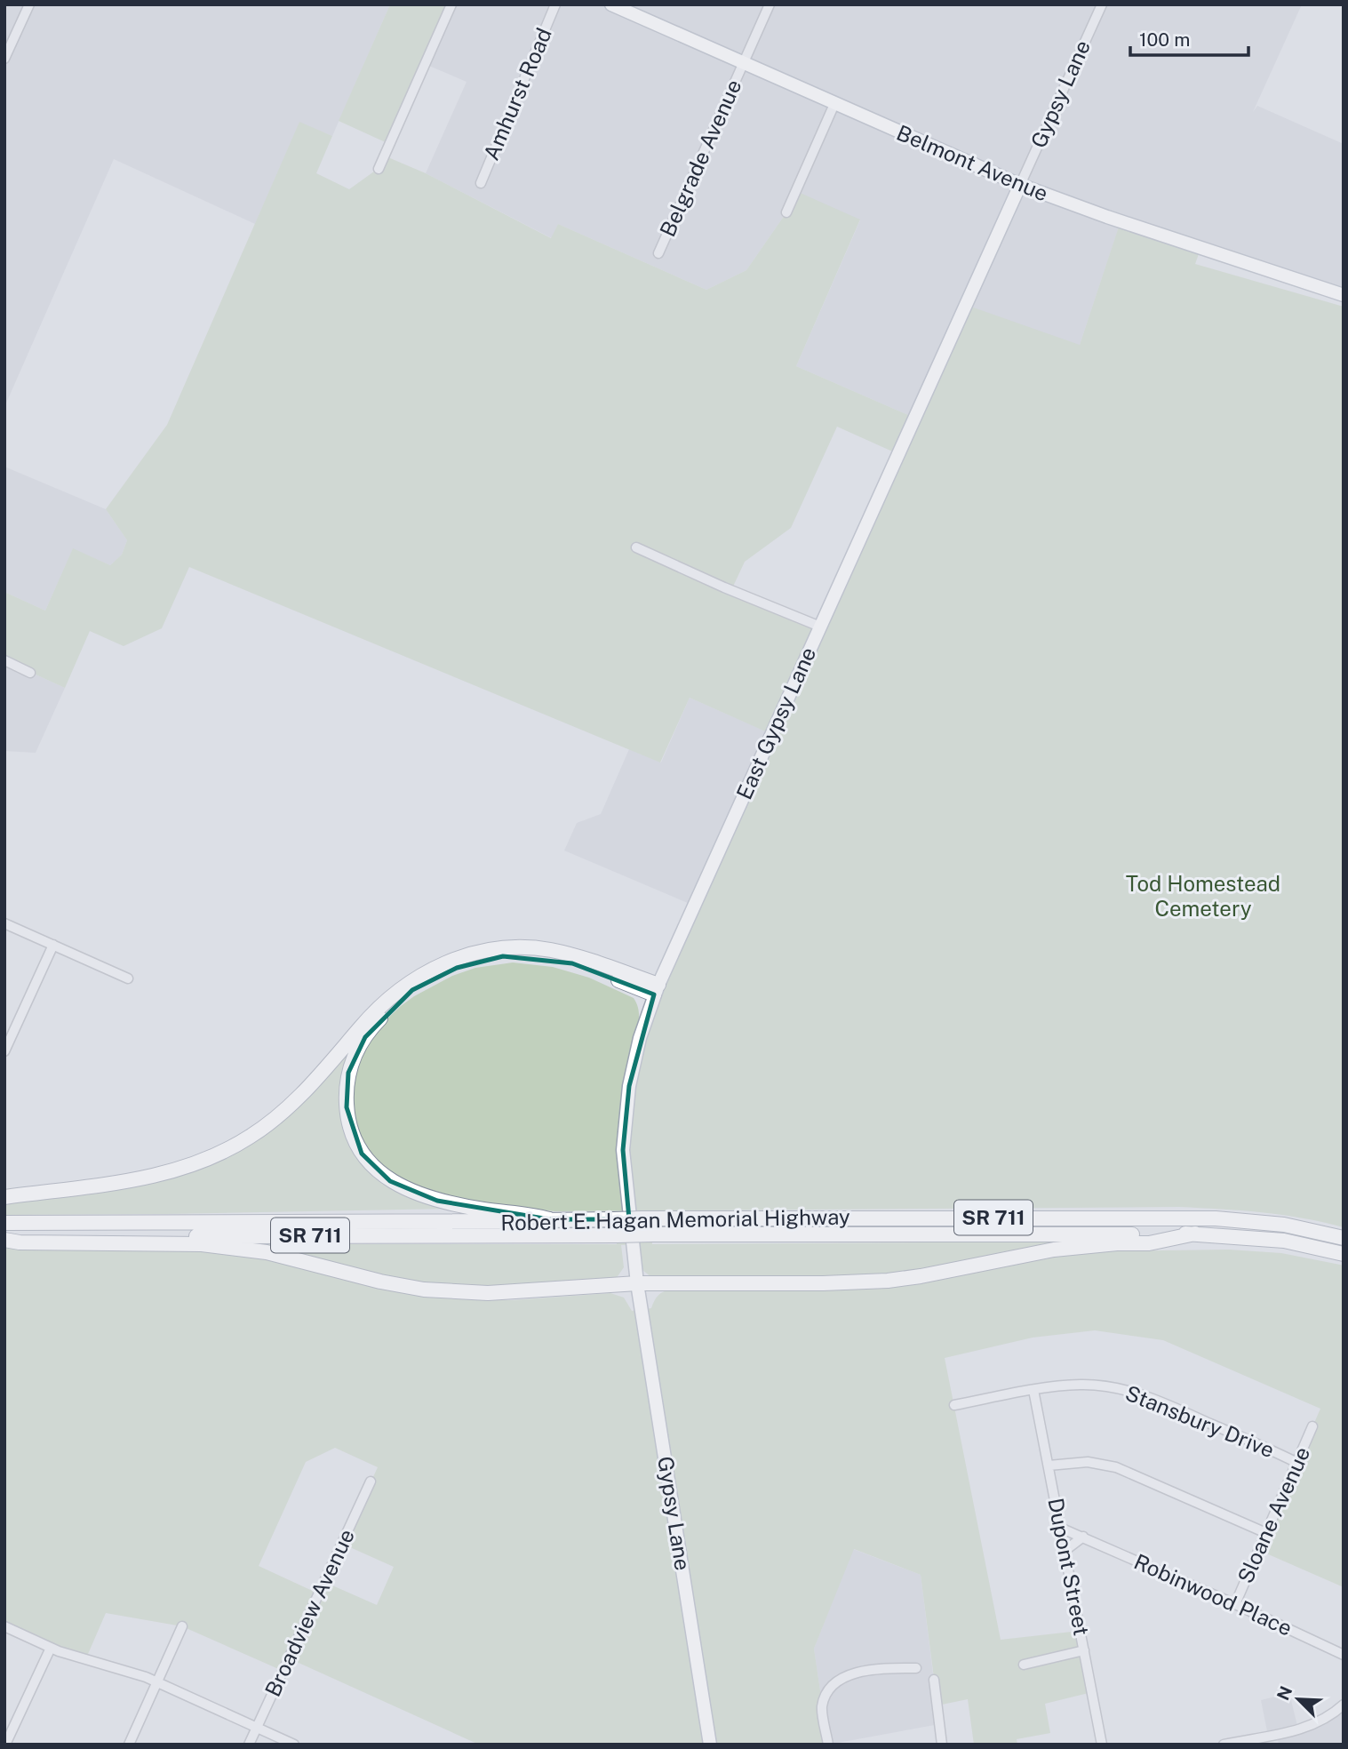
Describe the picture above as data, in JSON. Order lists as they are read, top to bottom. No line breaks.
{"streets":{"highway":["SR 711","Robert E. Hagan Memorial Highway"],"main road":["Gypsy Lane","Belmont Avenue","East Gypsy Lane"],"street":["Amhurst Road","Belgrade Avenue","Stansbury Drive","Sloane Avenue","Dupont Street","Robinwood Place","Broadview Avenue"]},"crossings":[["Gypsy Lane","Belmont Avenue"],["Gypsy Lane","East Gypsy Lane"],["Belgrade Avenue","Belmont Avenue"],["Belmont Avenue","East Gypsy Lane"],["Stansbury Drive","Sloane Avenue"],["Stansbury Drive","Dupont Street"],["Sloane Avenue","Robinwood Place"],["Dupont Street","Robinwood Place"]],"parks":["Tod Homestead Cemetery"],"scale_bar":"100 m","north":"top left"}
